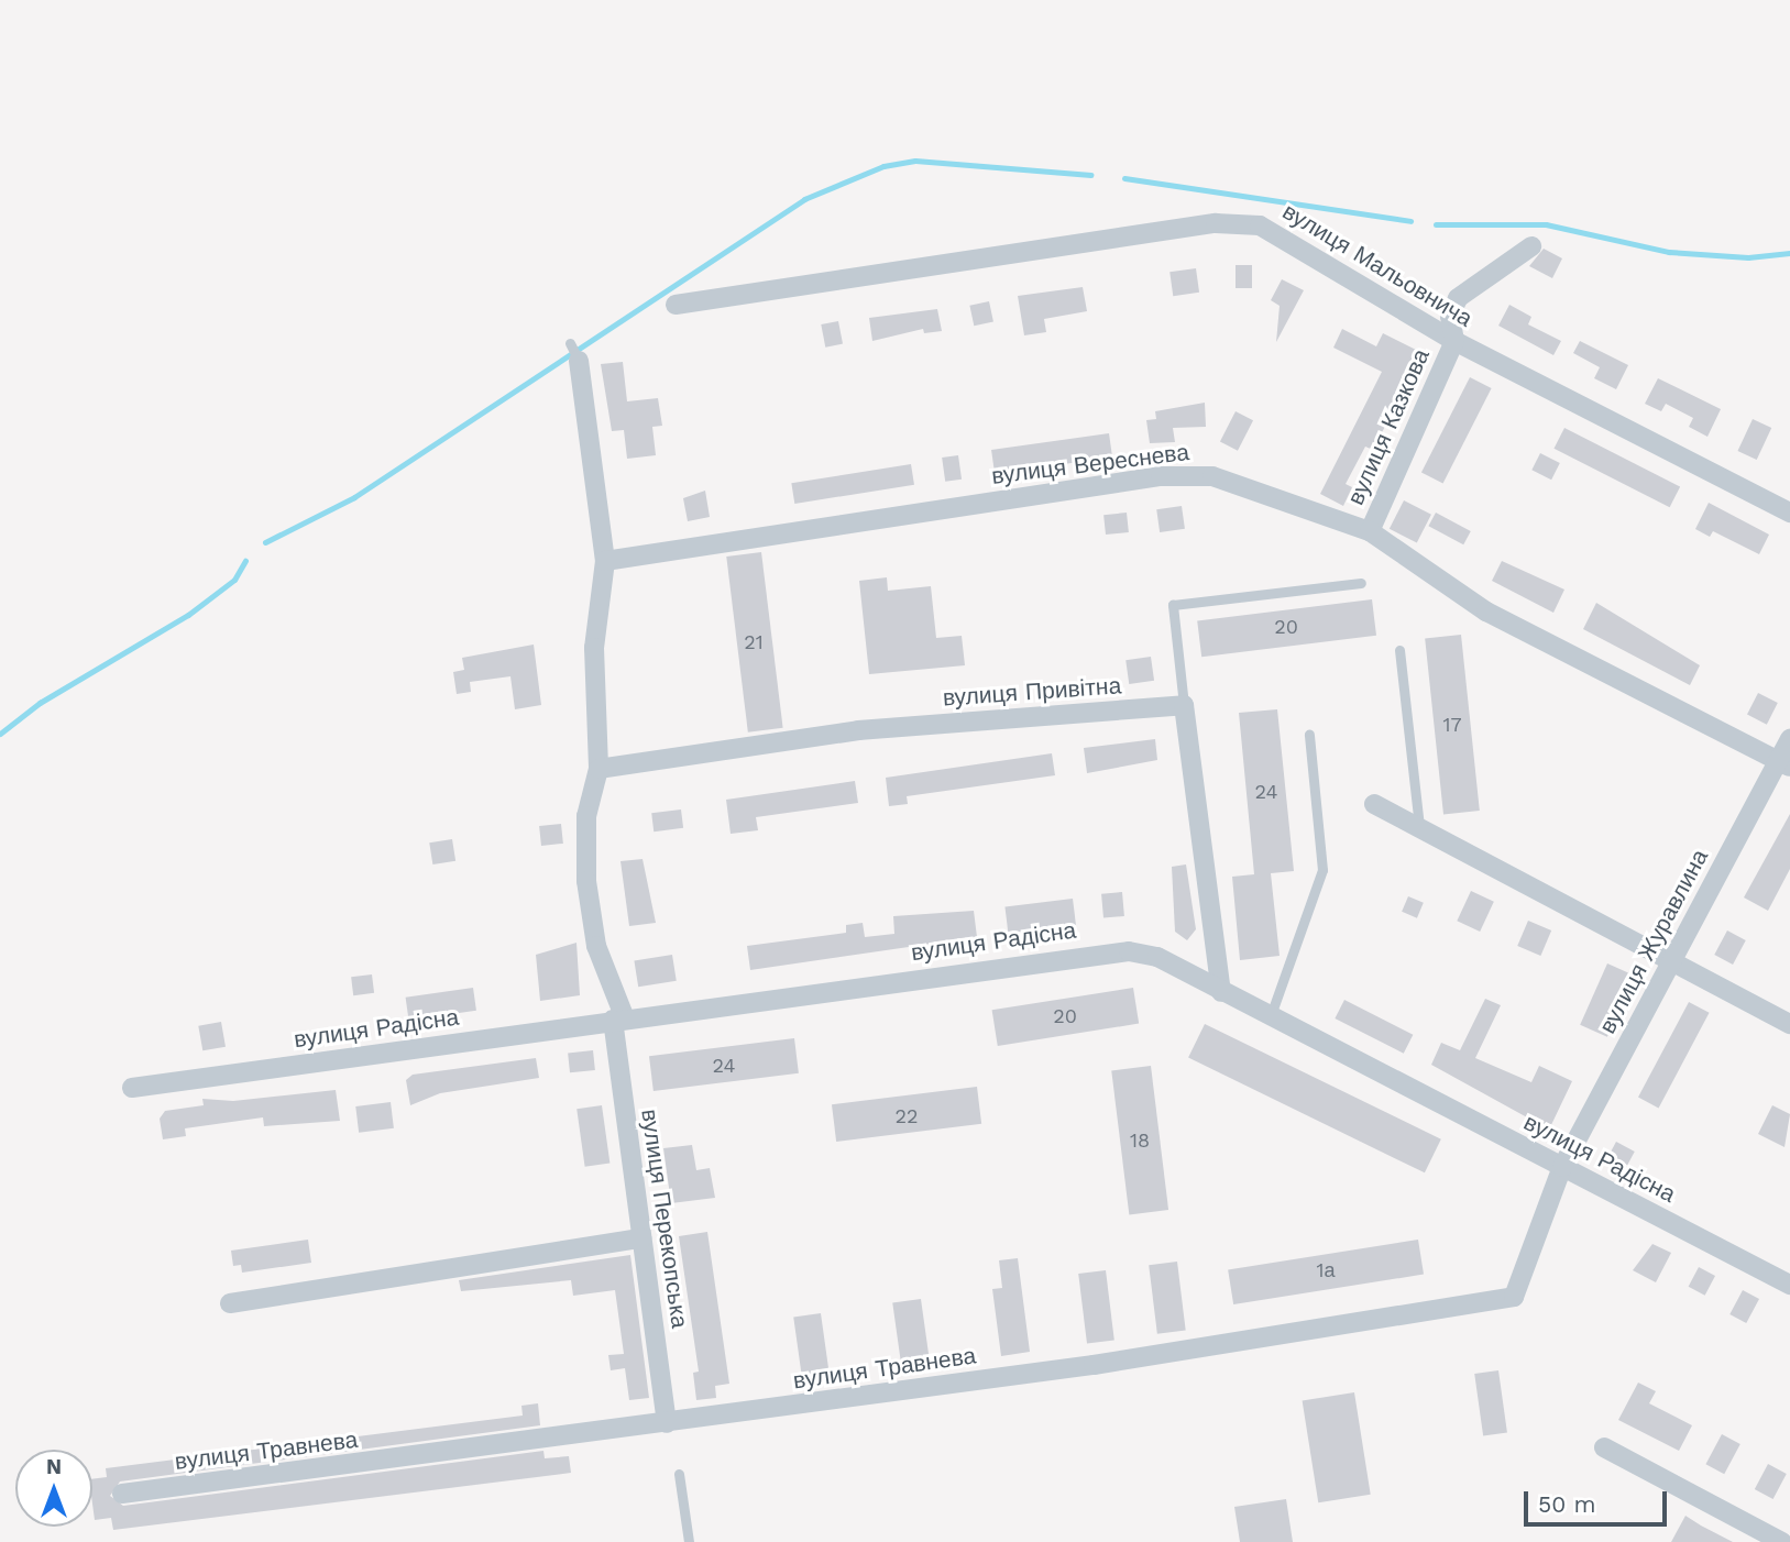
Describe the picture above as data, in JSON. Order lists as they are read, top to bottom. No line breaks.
{"streets":{"street":["вулиця Мальовнича","вулиця Казкова","вулиця Вереснева","вулиця Привітна","вулиця Радісна","вулиця Журавлина","вулиця Перекопська","вулиця Травнева"]},"crossings":[["вулиця Мальовнича","вулиця Казкова"],["вулиця Казкова","вулиця Вереснева"],["вулиця Вереснева","вулиця Журавлина"],["вулиця Вереснева","вулиця Перекопська"],["вулиця Привітна","вулиця Перекопська"],["вулиця Радісна","вулиця Журавлина"],["вулиця Радісна","вулиця Перекопська"],["вулиця Радісна","вулиця Травнева"],["вулиця Журавлина","вулиця Травнева"],["вулиця Перекопська","вулиця Травнева"]],"house_numbers":["20","21","17","24","20","24","22","18","1а"],"scale_bar":"50 m","north":"top"}
